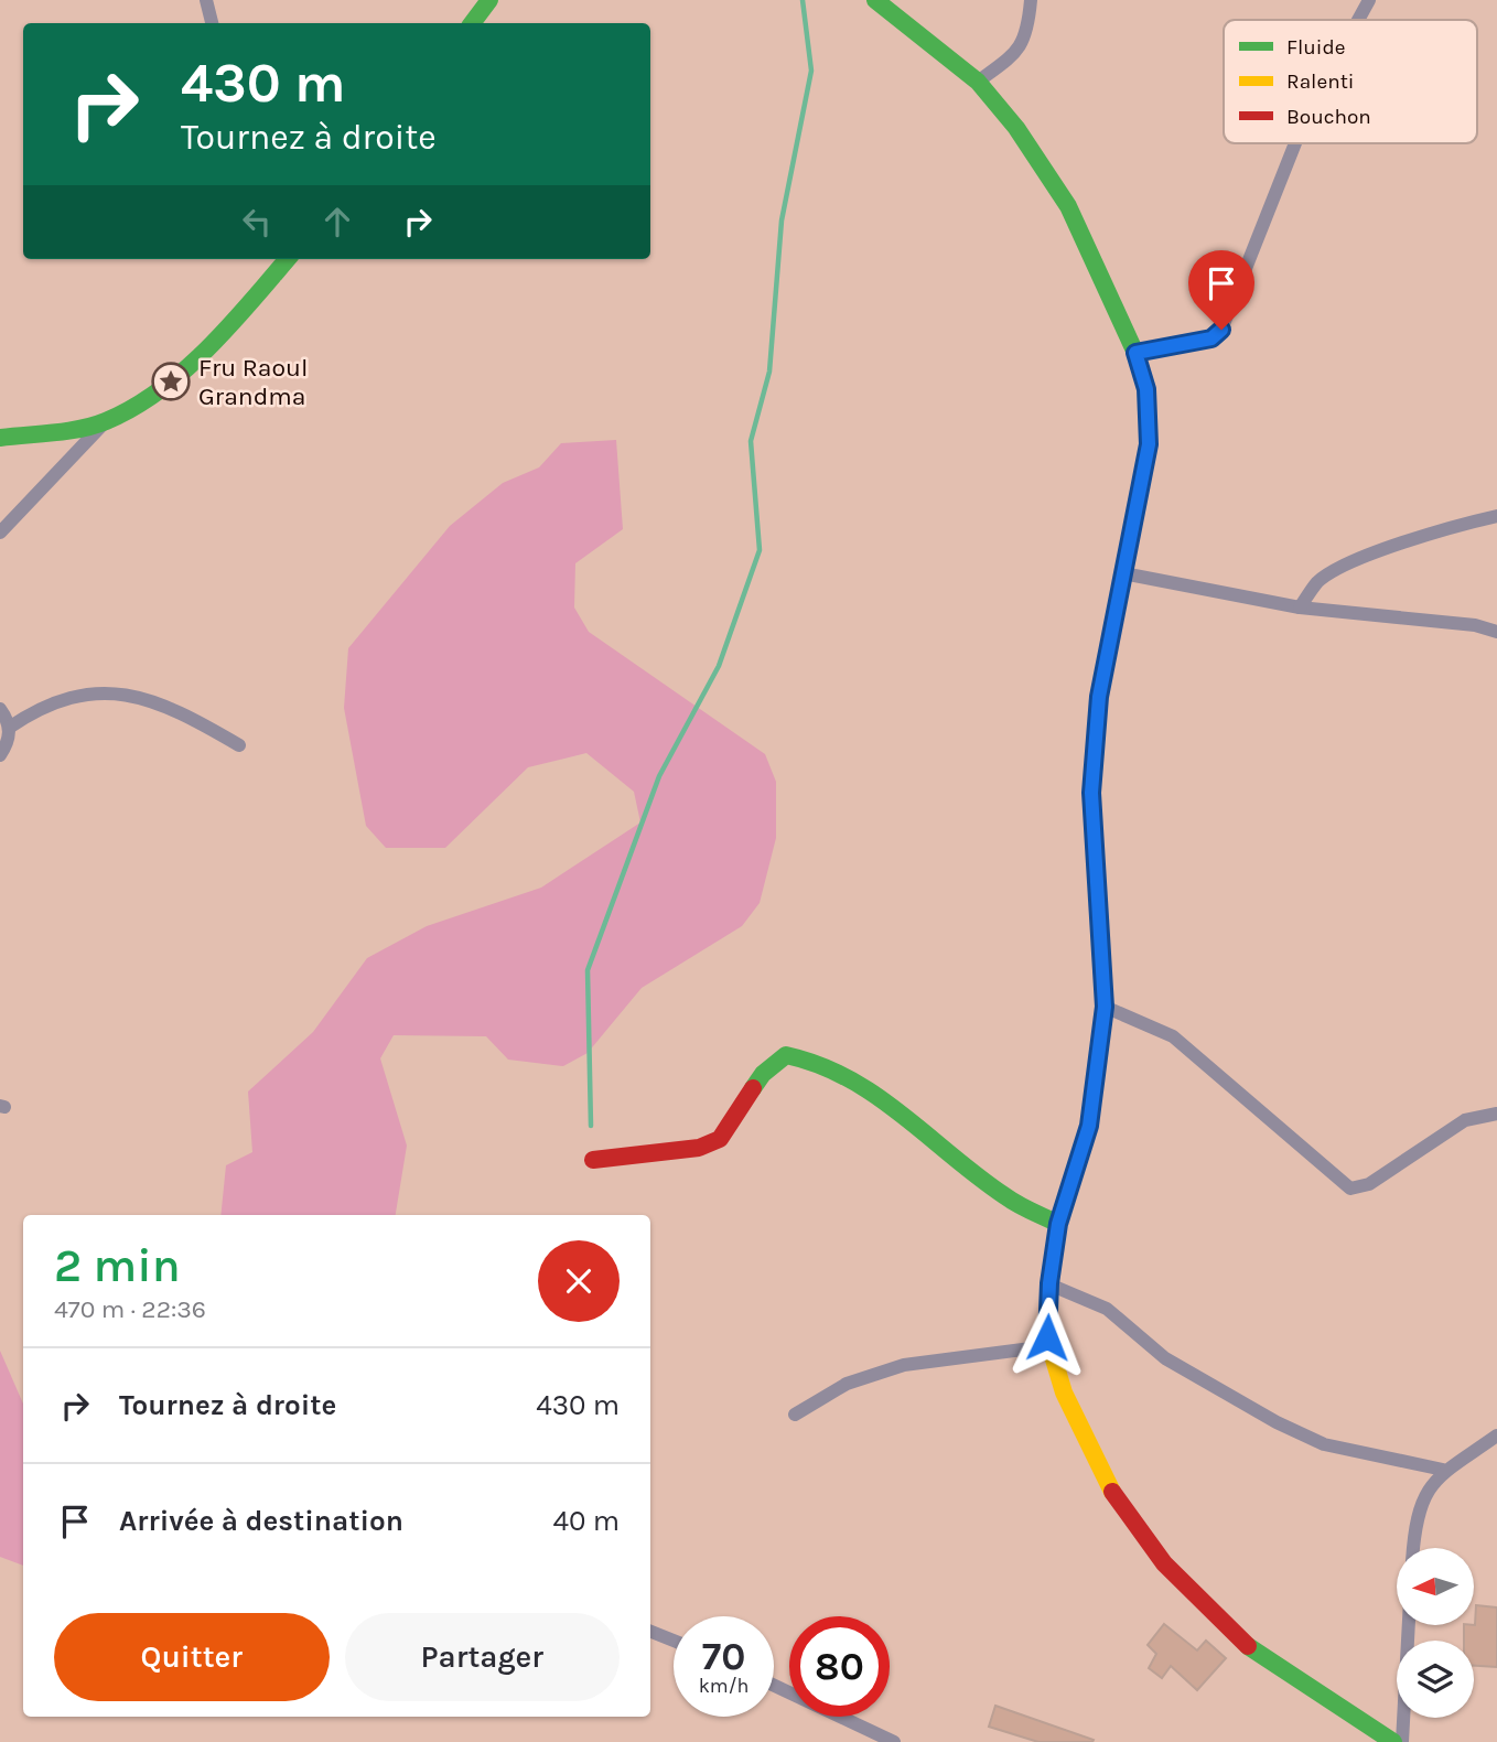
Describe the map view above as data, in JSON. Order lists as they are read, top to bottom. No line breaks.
{"places":{"place":["Fru Raoul Grandma"]},"legend":["Fluide","Ralenti","Bouchon"],"north":"left","page":{"turn":["430 m","Tournez à droite"],"heading":["2 min","470 m · 22:36"],"list":[{"name":"Tournez à droite","value":"430 m"},{"name":"Arrivée à destination","value":"40 m"}],"buttons":["Quitter","Partager"],"speed":"70 km/h","limit":"80"}}
